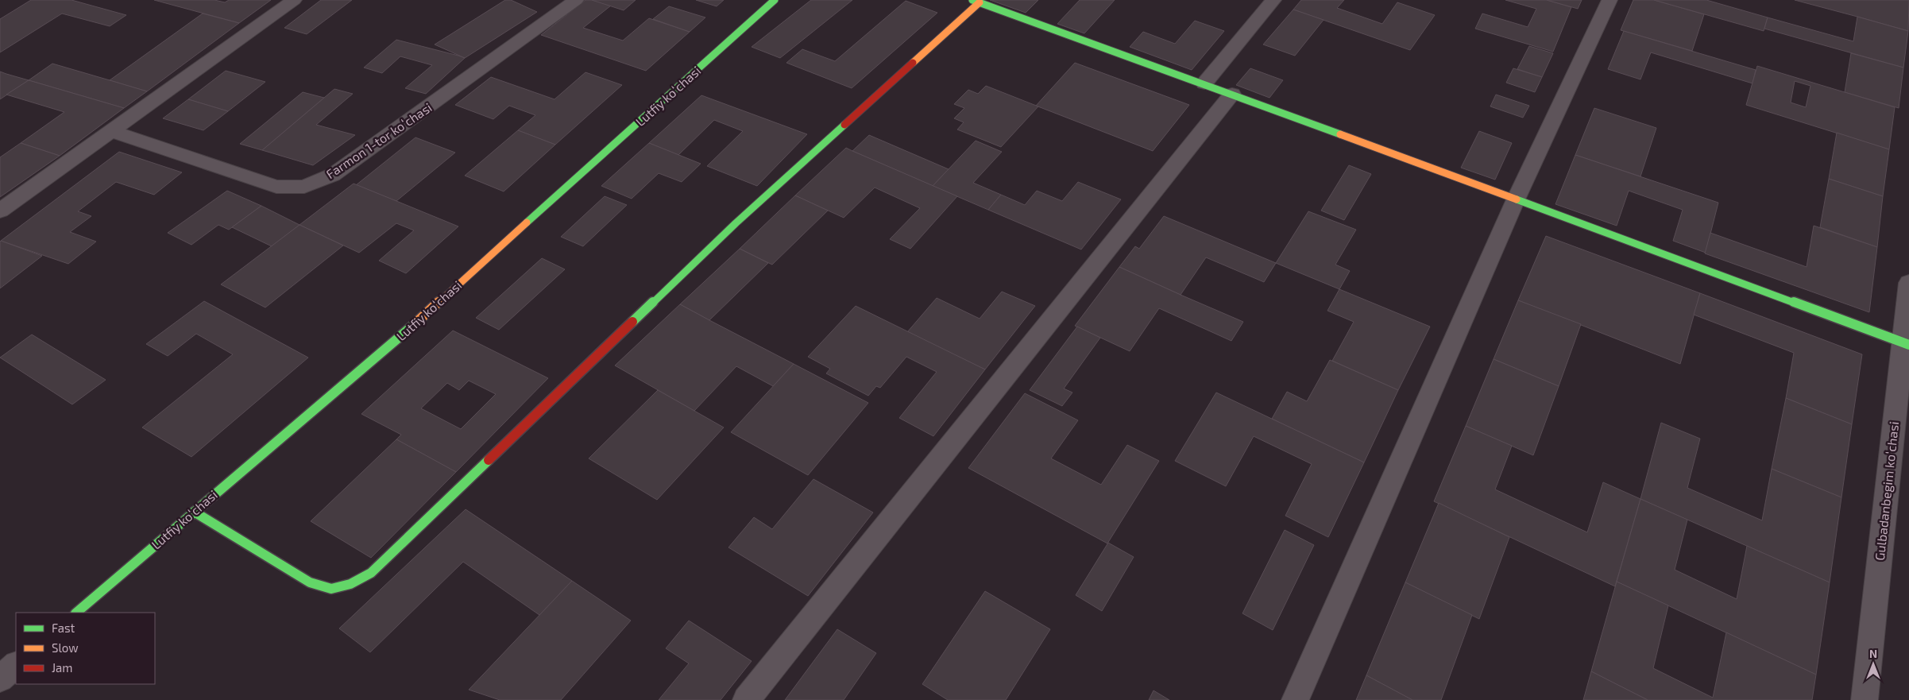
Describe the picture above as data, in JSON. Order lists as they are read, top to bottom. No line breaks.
{"streets":{"street":["Lutfiy koʻchasi","Farmon 1-tor koʻchasi","Gulbadanbegim koʻchasi"]},"legend":["Fast","Slow","Jam"],"north":"top"}
